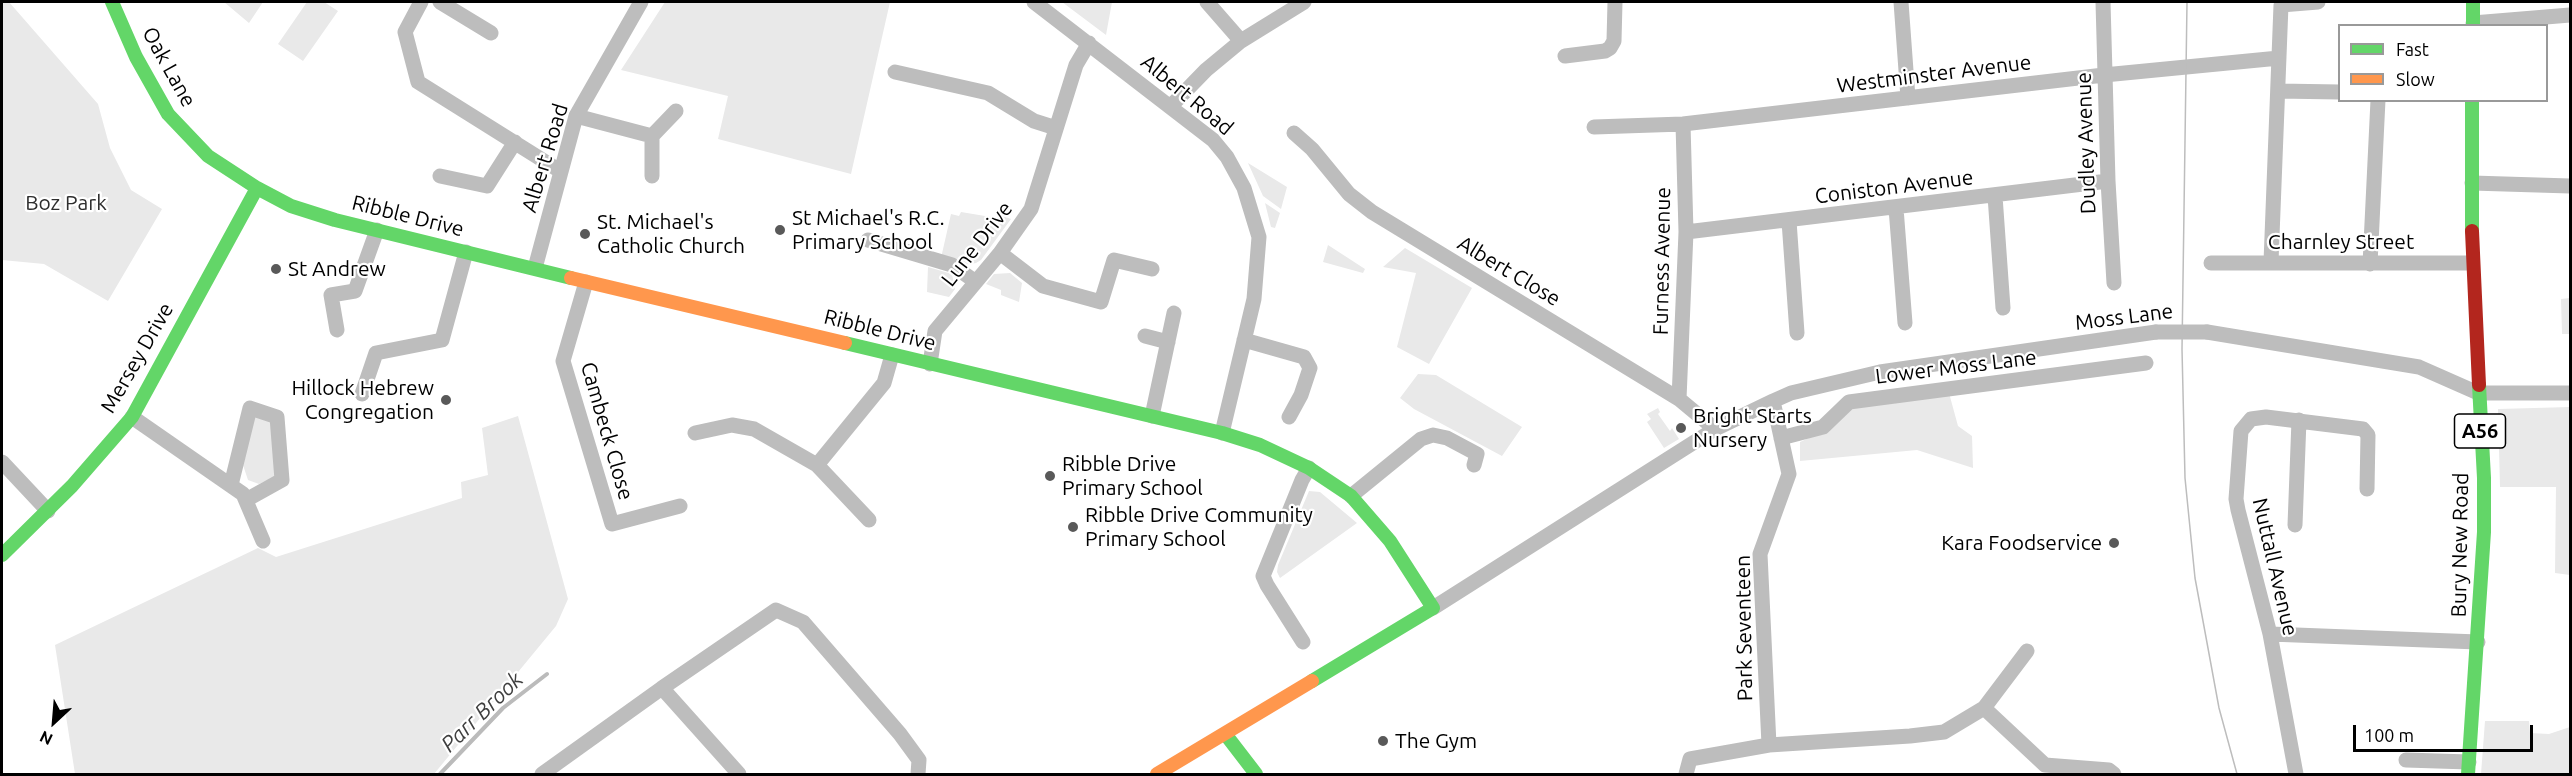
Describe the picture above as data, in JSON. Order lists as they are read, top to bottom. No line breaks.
{"streets":{"main road":["Oak Lane","Ribble Drive","Mersey Drive","A56","Bury New Road"],"street":["Westminster Avenue","Albert Road","Dudley Avenue","Coniston Avenue","Charnley Street","Lune Drive","Furness Avenue","Albert Close","Moss Lane","Lower Moss Lane","Cambeck Close","Nuttall Avenue","Park Seventeen"]},"crossings":[["Oak Lane","Ribble Drive"],["Oak Lane","Mersey Drive"],["Westminster Avenue","Dudley Avenue"],["Westminster Avenue","Furness Avenue"],["Albert Road","Ribble Drive"],["Albert Road","Lune Drive"],["Dudley Avenue","Coniston Avenue"],["Coniston Avenue","Furness Avenue"],["Ribble Drive","Lune Drive"],["Ribble Drive","Mersey Drive"],["Ribble Drive","Cambeck Close"],["Charnley Street","Bury New Road"],["Furness Avenue","Albert Close"],["Moss Lane","Bury New Road"],["Moss Lane","Park Seventeen"],["Lower Moss Lane","Park Seventeen"]],"water":["Parr Brook"],"parks":["Boz Park"],"places":["St Michael's R.C. Primary School","St. Michael's Catholic Church","St Andrew","Hillock Hebrew Congregation","Bright Starts Nursery","Ribble Drive Primary School","Ribble Drive Community Primary School","Kara Foodservice","The Gym"],"legend":["Fast","Slow"],"scale_bar":"100 m","north":"bottom left"}
